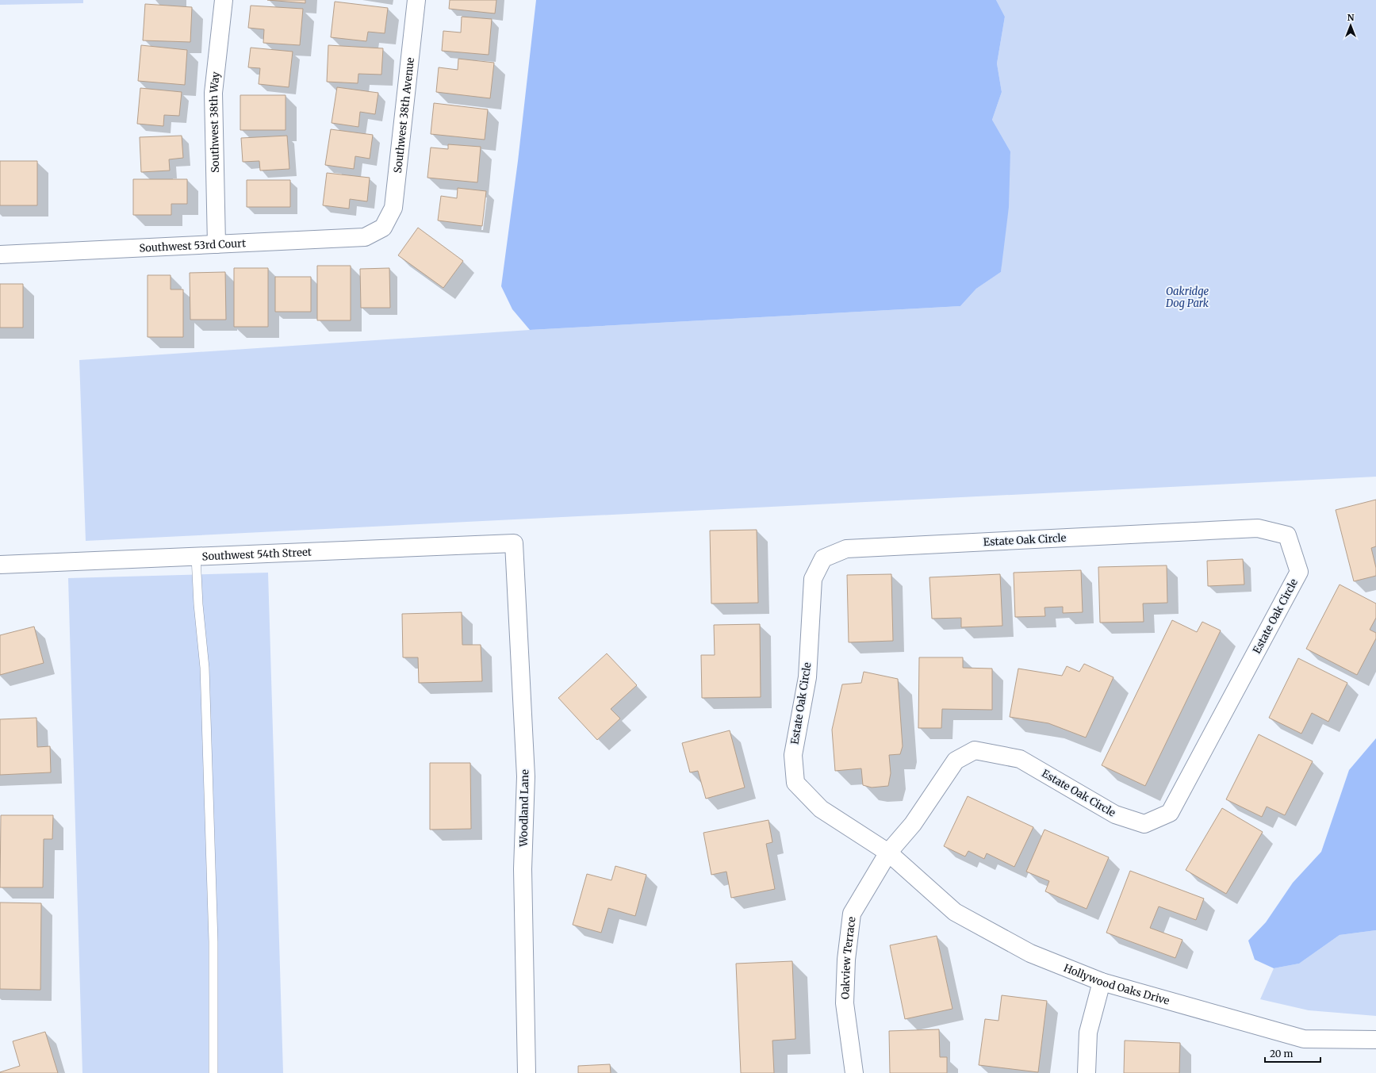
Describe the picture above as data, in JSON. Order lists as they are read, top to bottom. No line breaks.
{"streets":{"street":["Southwest 38th Avenue","Southwest 38th Way","Southwest 53rd Court","Estate Oak Circle","Southwest 54th Street","Woodland Lane","Oakview Terrace","Hollywood Oaks Drive"]},"crossings":[["Southwest 38th Avenue","Southwest 53rd Court"],["Southwest 38th Way","Southwest 53rd Court"],["Estate Oak Circle","Oakview Terrace"],["Estate Oak Circle","Hollywood Oaks Drive"],["Southwest 54th Street","Woodland Lane"],["Oakview Terrace","Hollywood Oaks Drive"]],"parks":["Oakridge Dog Park"],"scale_bar":"20 m","north":"top"}
